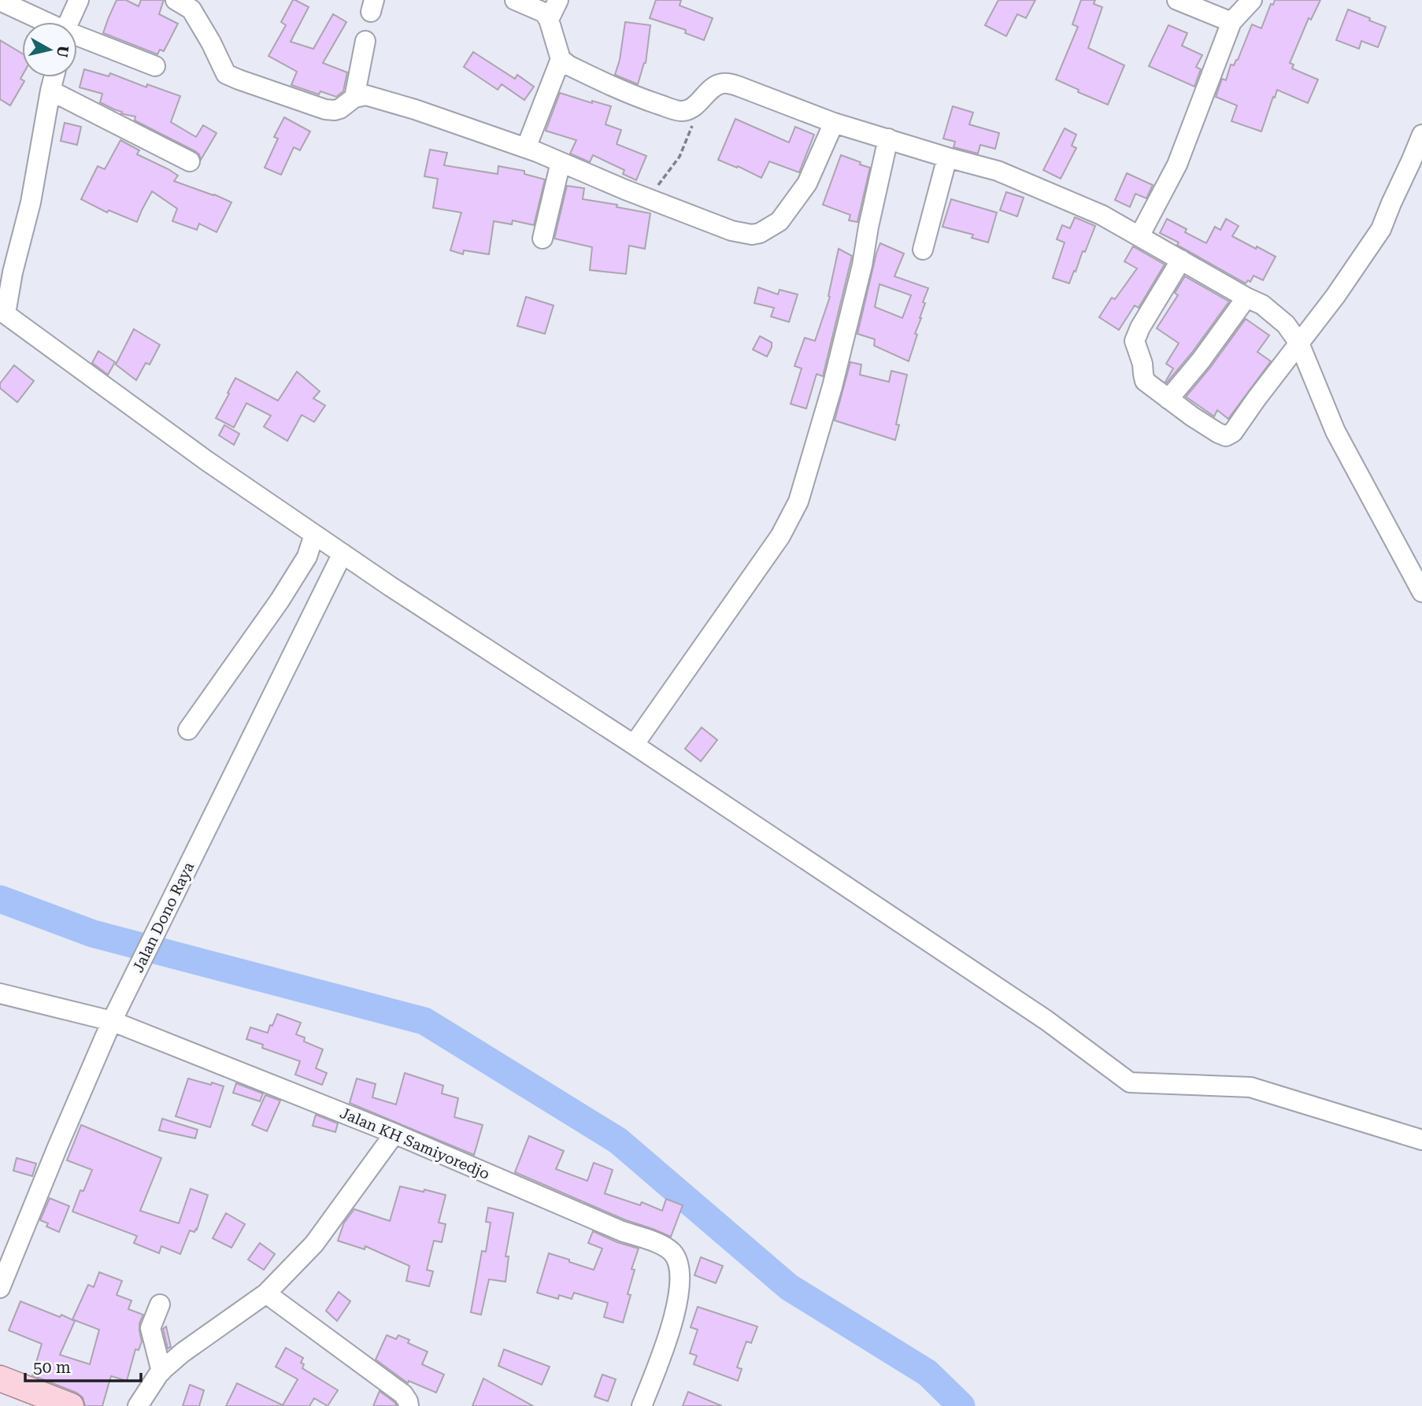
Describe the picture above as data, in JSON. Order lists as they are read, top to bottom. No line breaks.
{"streets":{"street":["Jalan Dono Raya","Jalan KH Samiyoredjo"]},"crossings":[["Jalan Dono Raya","Jalan KH Samiyoredjo"]],"scale_bar":"50 m","north":"right"}
